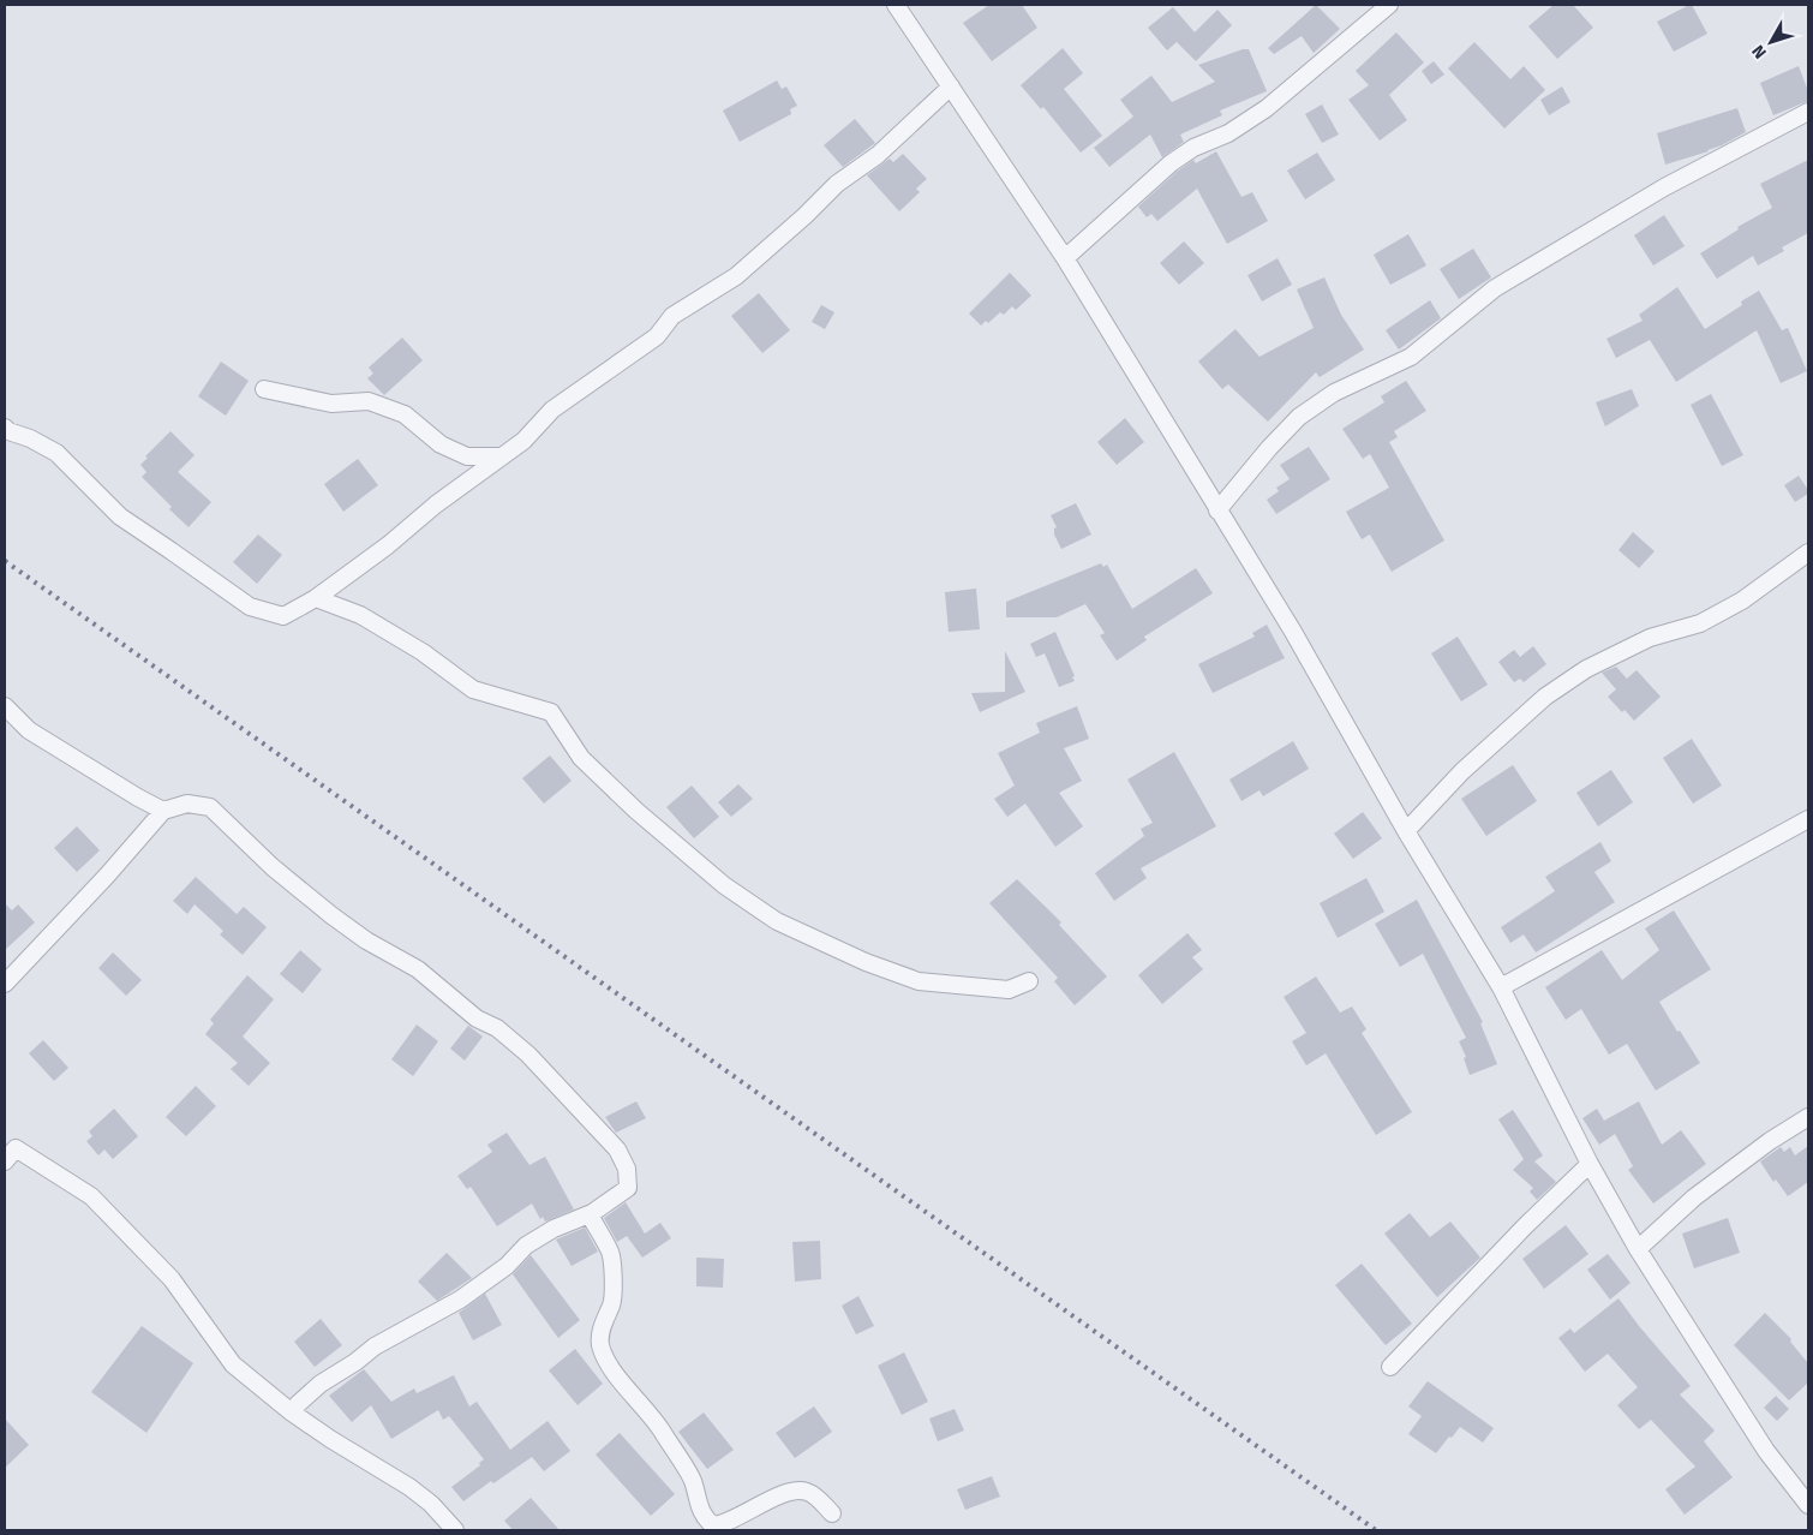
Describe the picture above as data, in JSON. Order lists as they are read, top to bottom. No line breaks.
{"north":"bottom left"}
